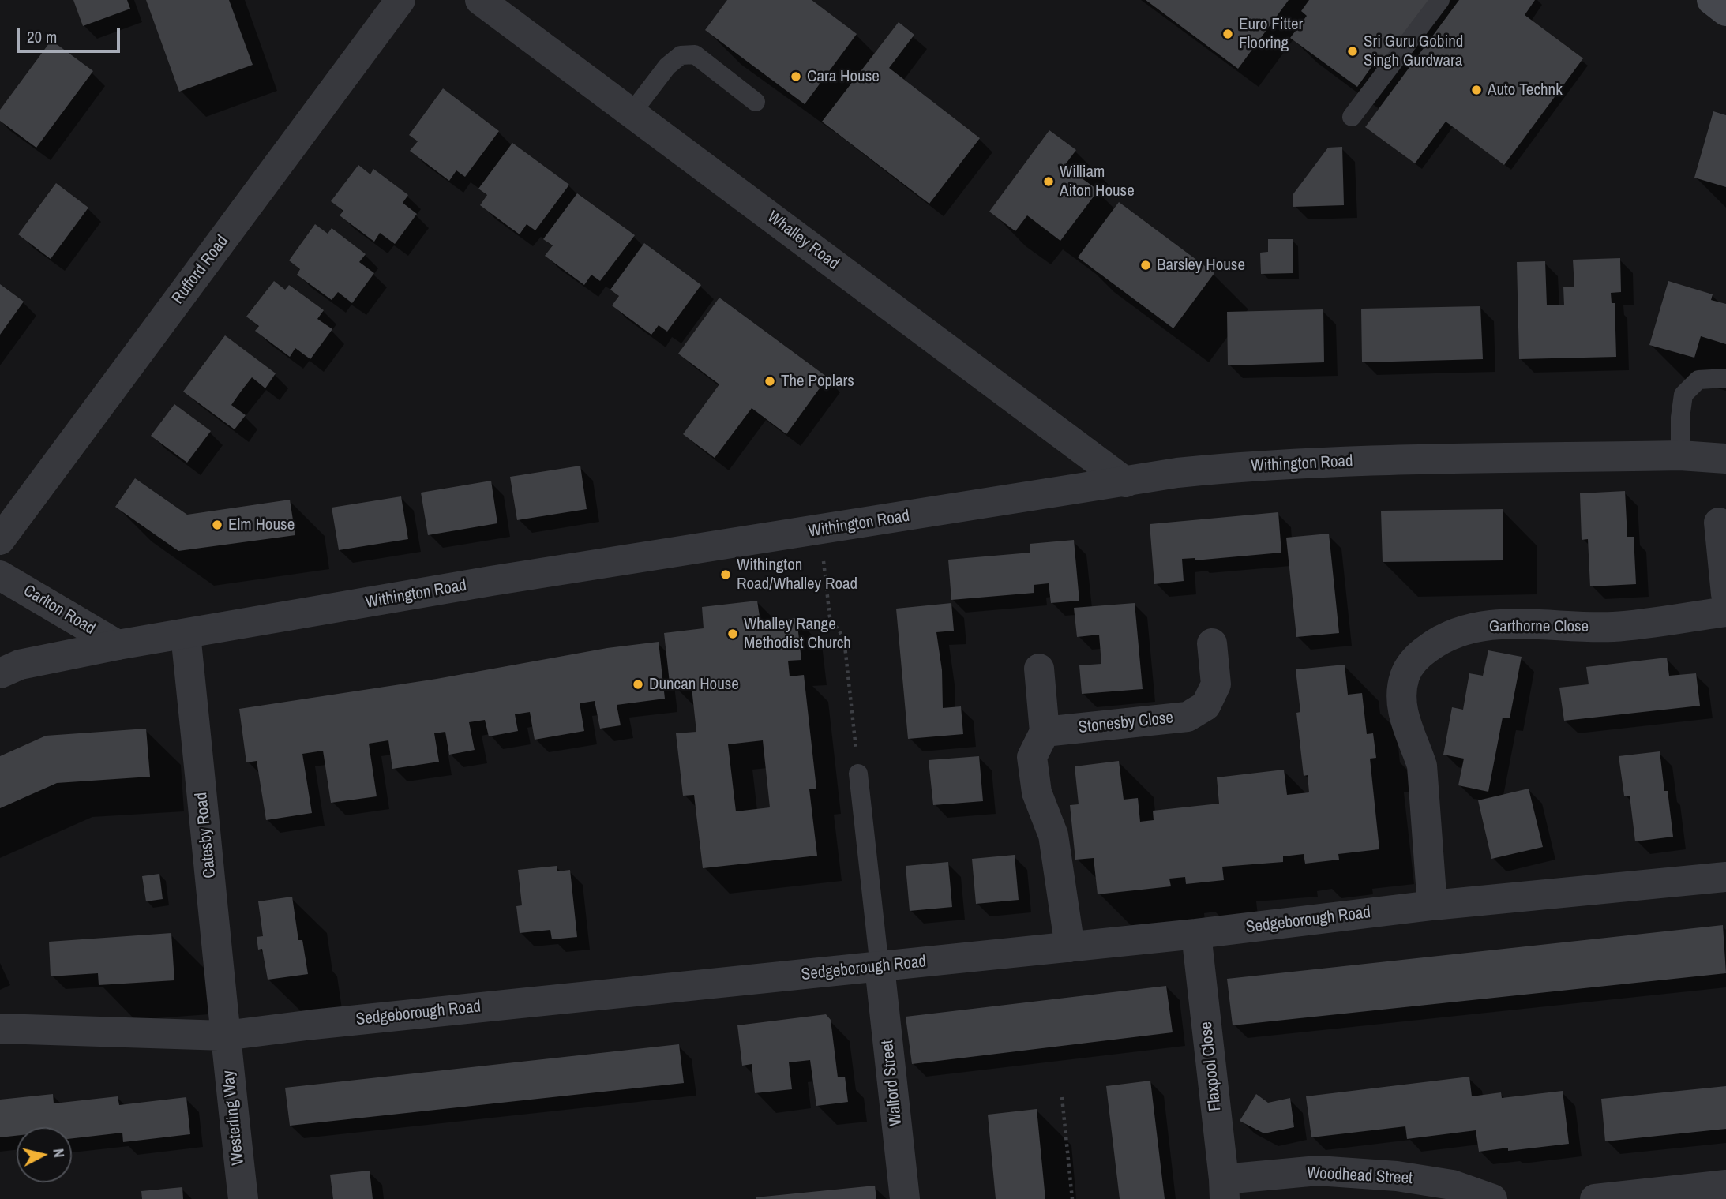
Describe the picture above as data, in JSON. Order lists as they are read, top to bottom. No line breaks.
{"streets":{"street":["Whalley Road","Rufford Road","Withington Road","Carlton Road","Garthorne Close","Stonesby Close","Catesby Road","Sedgeborough Road","Flaxpool Close","Walford Street","Westerling Way","Woodhead Street"]},"crossings":[["Whalley Road","Withington Road"],["Withington Road","Carlton Road"],["Withington Road","Catesby Road"],["Garthorne Close","Sedgeborough Road"],["Catesby Road","Sedgeborough Road"],["Catesby Road","Westerling Way"],["Sedgeborough Road","Flaxpool Close"],["Sedgeborough Road","Walford Street"],["Sedgeborough Road","Westerling Way"],["Flaxpool Close","Woodhead Street"]],"places":["Euro Fitter Flooring","Sri Guru Gobind Singh Gurdwara","Cara House","Auto Technk","William Aiton House","Barsley House","The Poplars","Elm House","Withington Road/Whalley Road","Whalley Range Methodist Church","Duncan House"],"scale_bar":"20 m","north":"right"}
